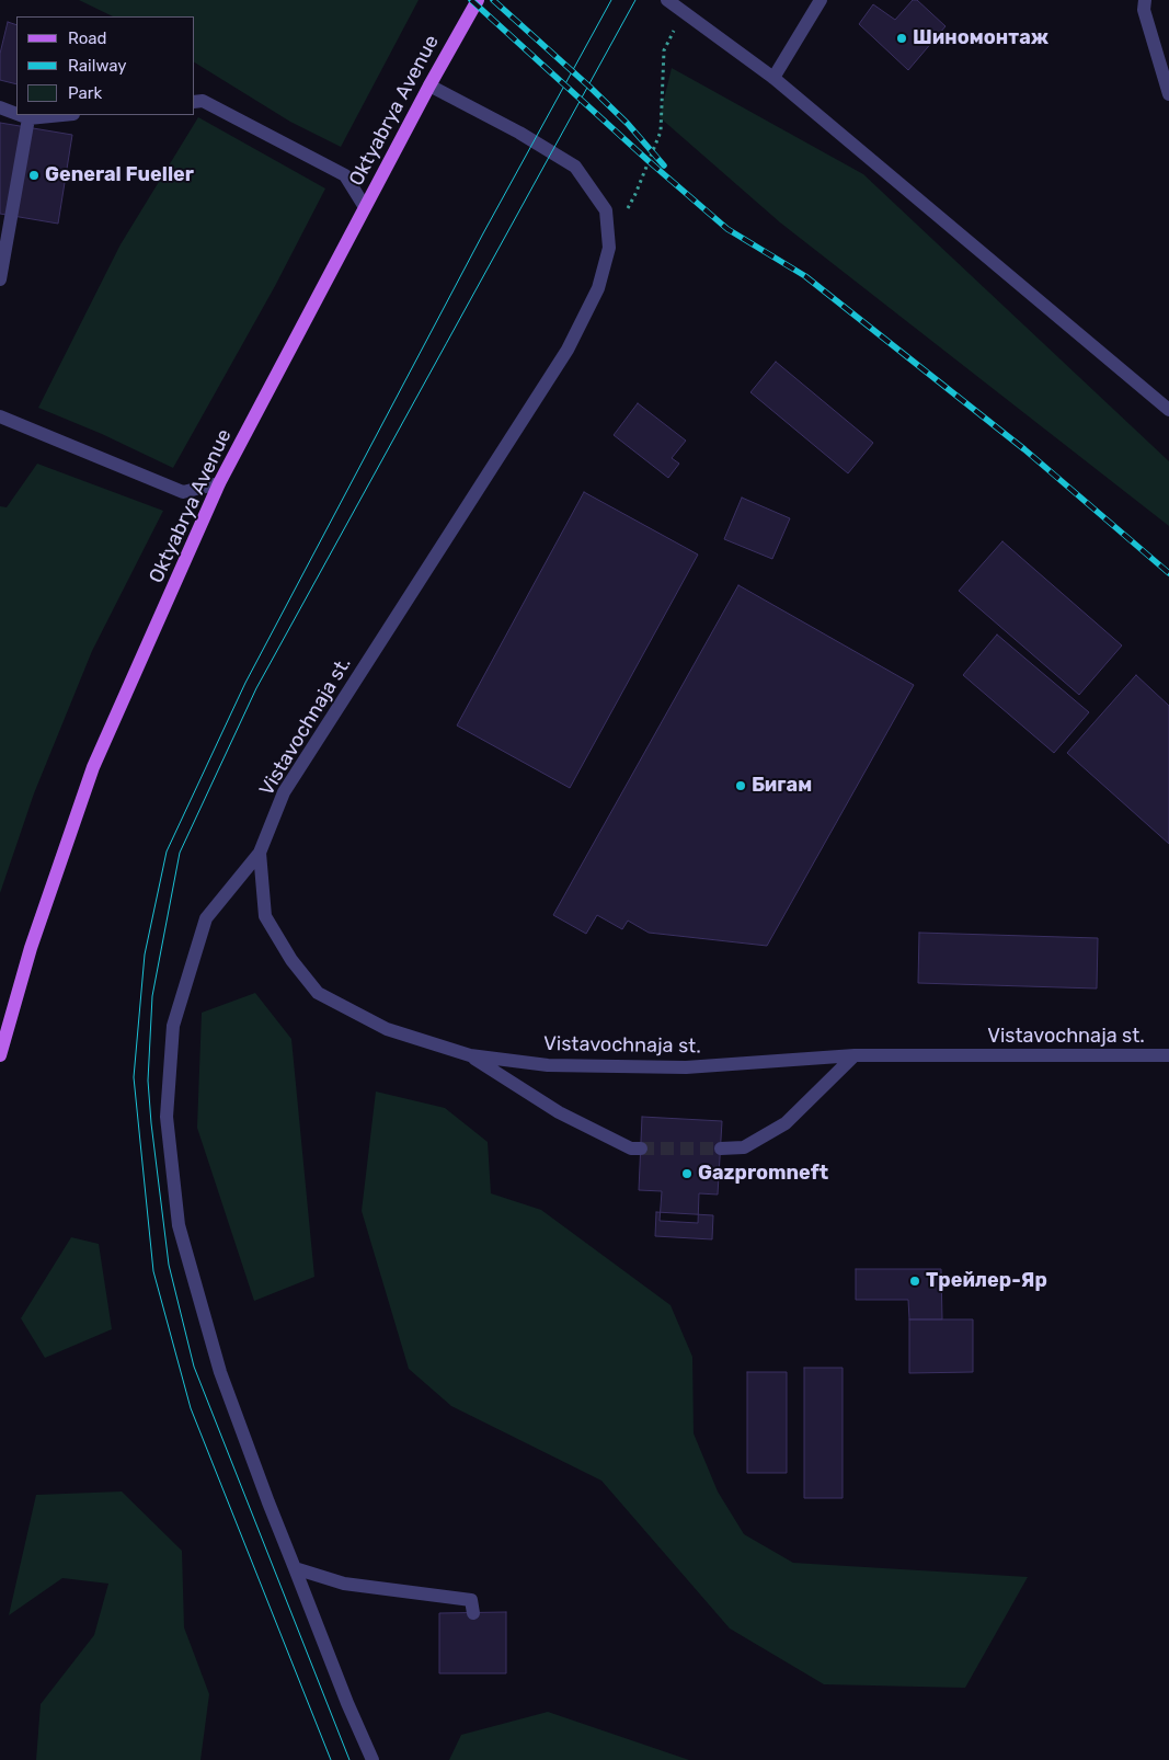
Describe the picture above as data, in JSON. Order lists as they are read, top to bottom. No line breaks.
{"streets":{"main road":["Oktyabrya Avenue"],"street":["Vistavochnaja st."]},"crossings":[["Oktyabrya Avenue","Vistavochnaja st."]],"places":["Шиномонтаж","General Fueller","Бигам","Gazpromneft","Трейлер-Яр"],"legend":["Road","Railway","Park"]}
